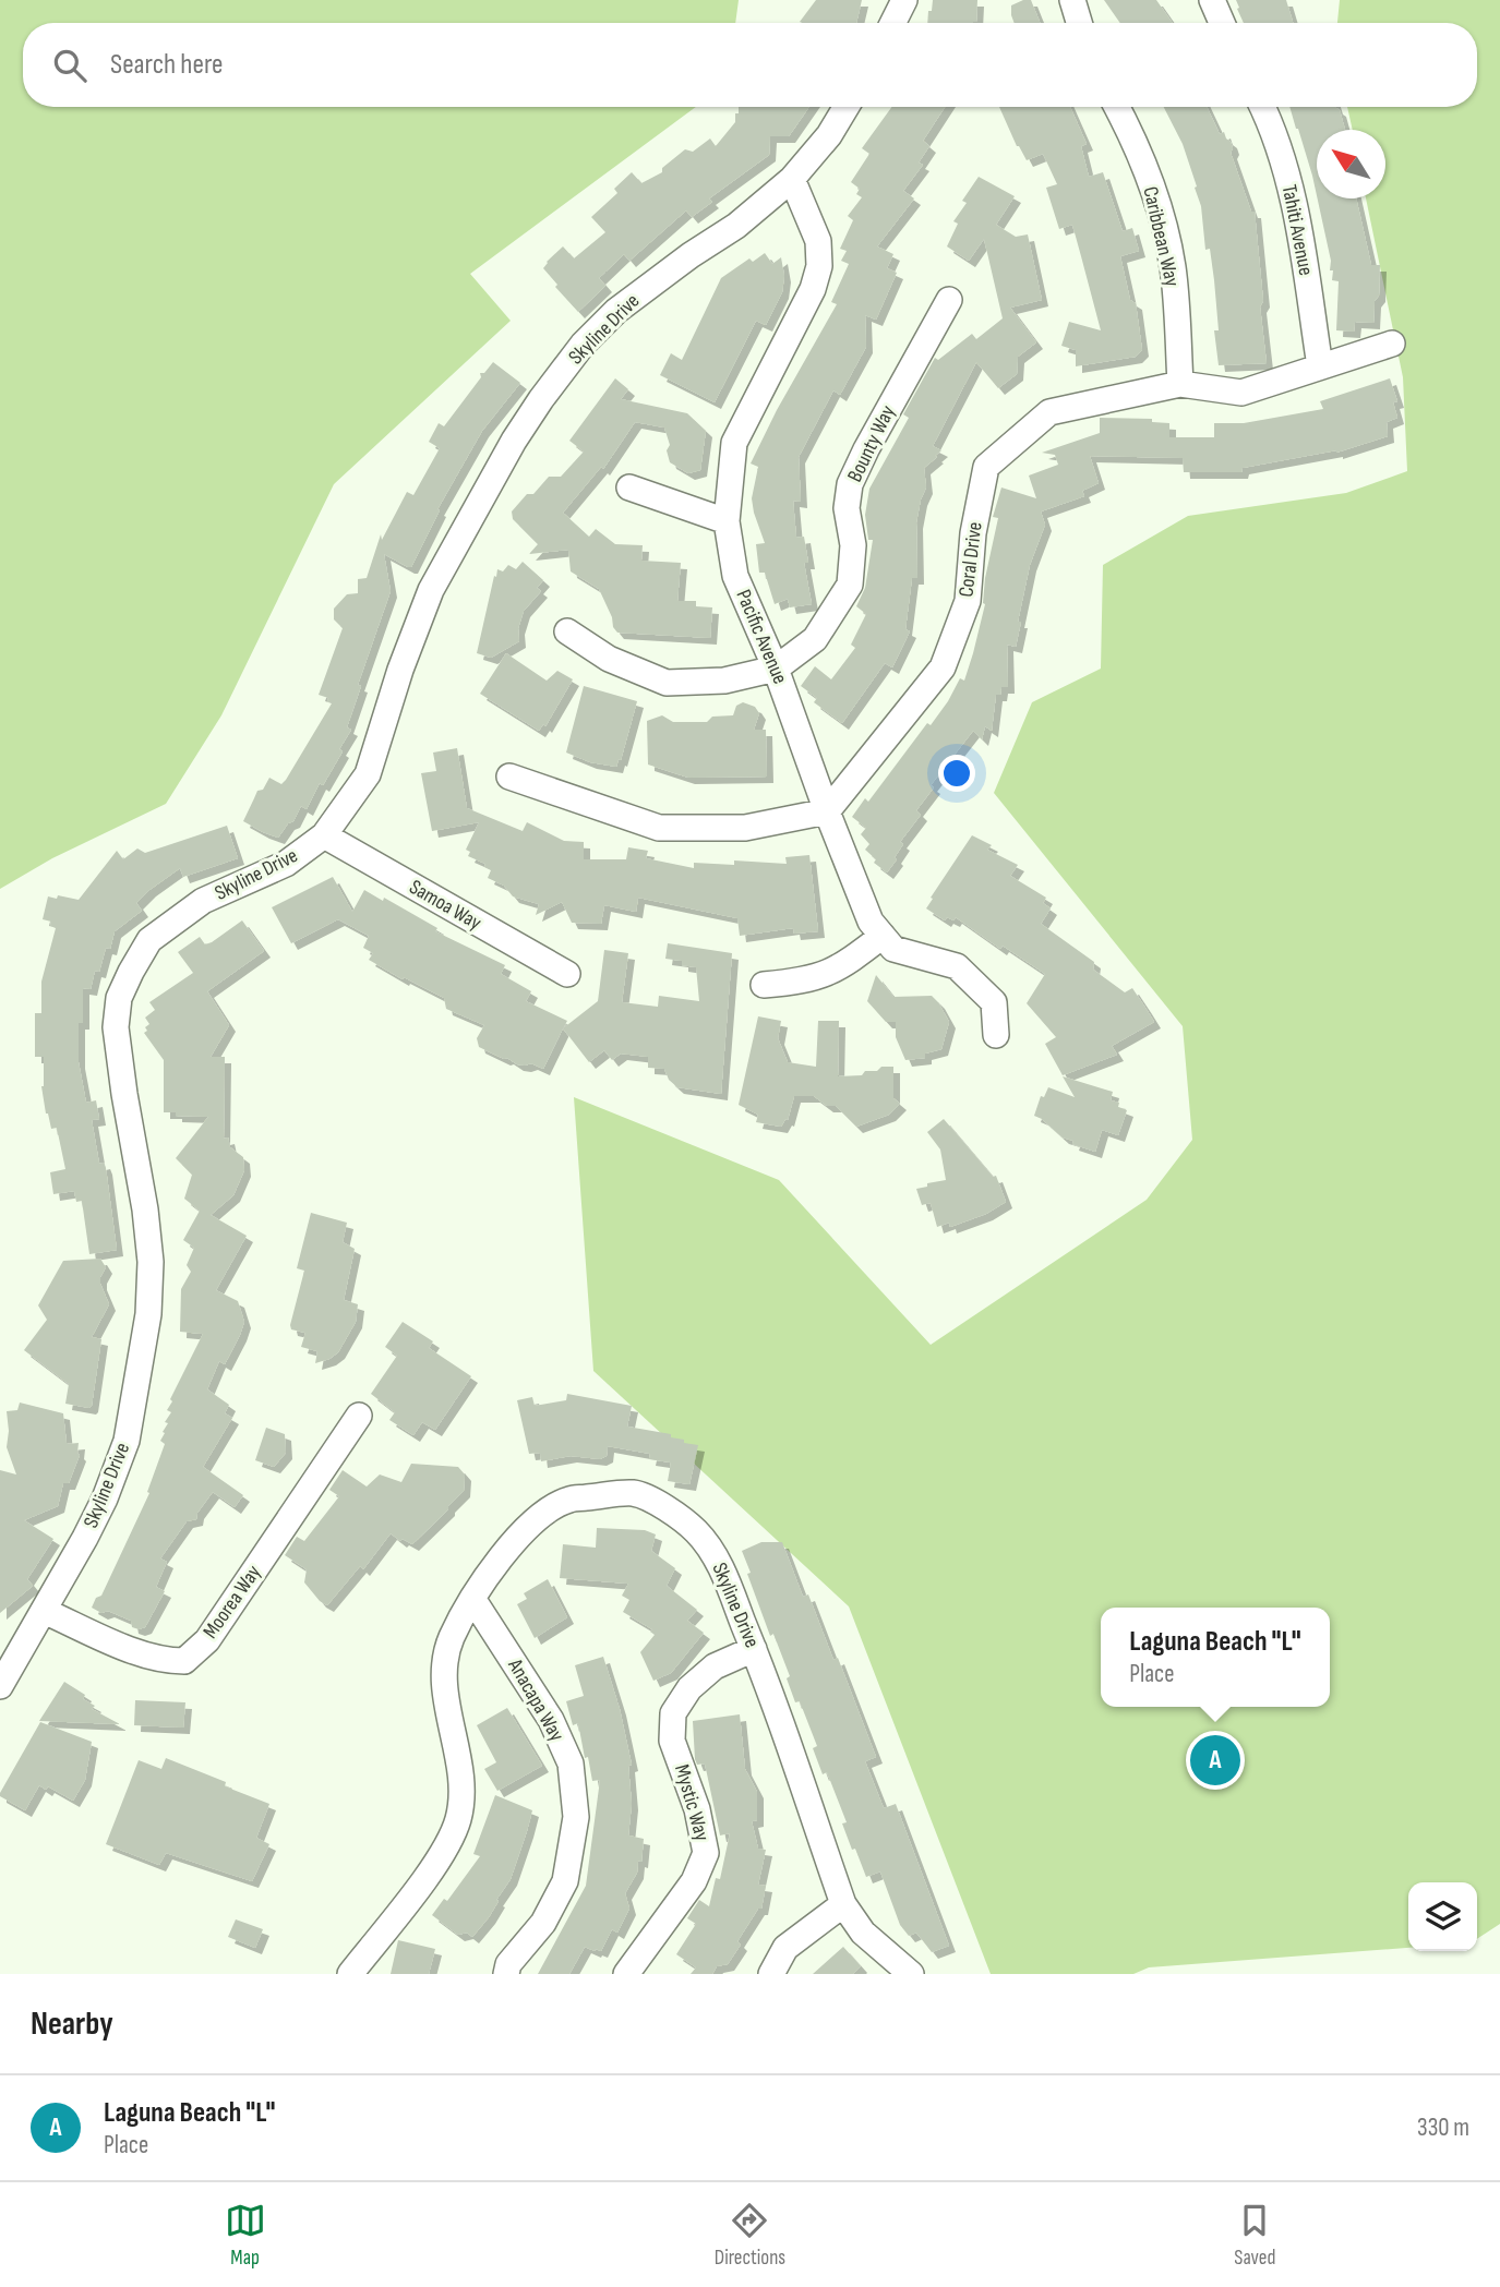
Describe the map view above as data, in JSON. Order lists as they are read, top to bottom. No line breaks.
{"streets":{"street":["Tahiti Avenue","Caribbean Way","Skyline Drive","Bounty Way","Coral Drive","Pacific Avenue","Samoa Way","Moorea Way","Anacapa Way","Mystic Way"]},"crossings":[["Tahiti Avenue","Coral Drive"],["Caribbean Way","Coral Drive"],["Skyline Drive","Pacific Avenue"],["Skyline Drive","Samoa Way"],["Skyline Drive","Moorea Way"],["Skyline Drive","Anacapa Way"],["Skyline Drive","Mystic Way"],["Bounty Way","Pacific Avenue"],["Coral Drive","Pacific Avenue"]],"north":"top left","page":{"search":"Search here","popup":["Laguna Beach \"L\"","Place"],"pins":"A","heading":"Nearby","list":[{"mark":"A","name":"Laguna Beach \"L\"","note":"Place","value":"330 m"}],"nav":["Map","Directions","Saved"]}}
